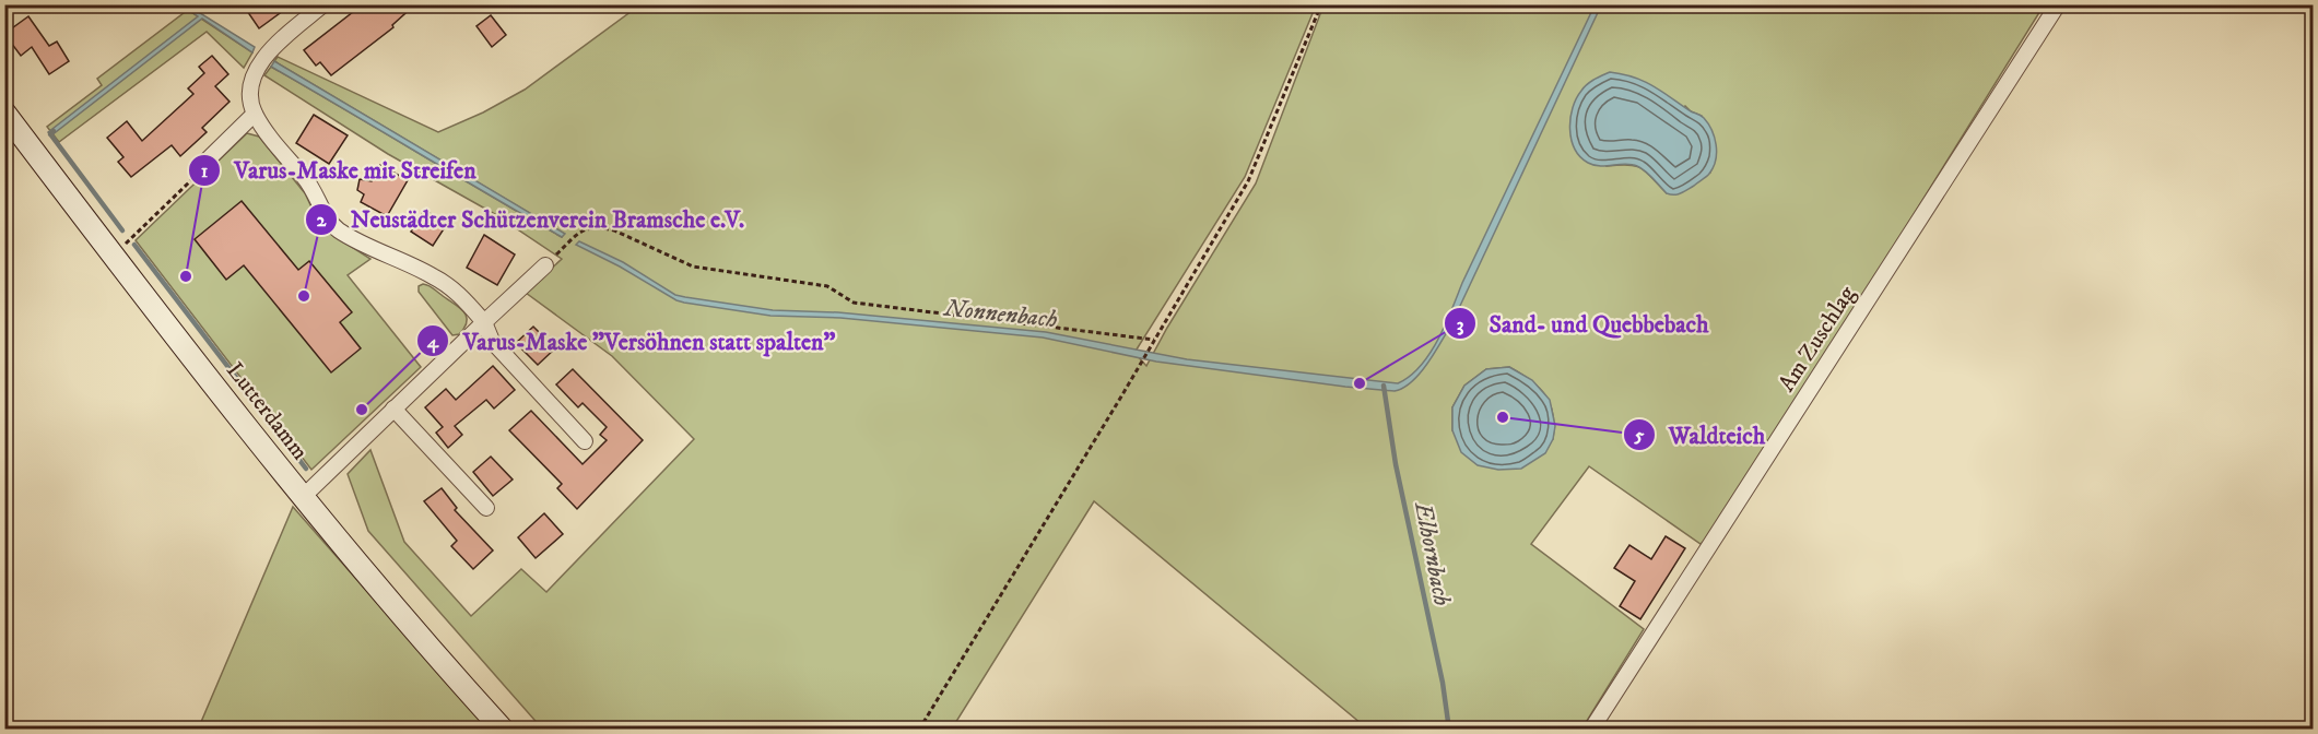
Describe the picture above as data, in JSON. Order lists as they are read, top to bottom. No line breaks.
{"streets":{"street":["Am Zuschlag","Lutterdamm"]},"water":["Nonnenbach","Elhornbach"],"places":["Varus-Maske mit Streifen","Neustädter Schützenverein Bramsche e.V.","Sand- und Quebbebach","Varus-Maske \"Versöhnen statt spalten\"","Waldteich"]}
